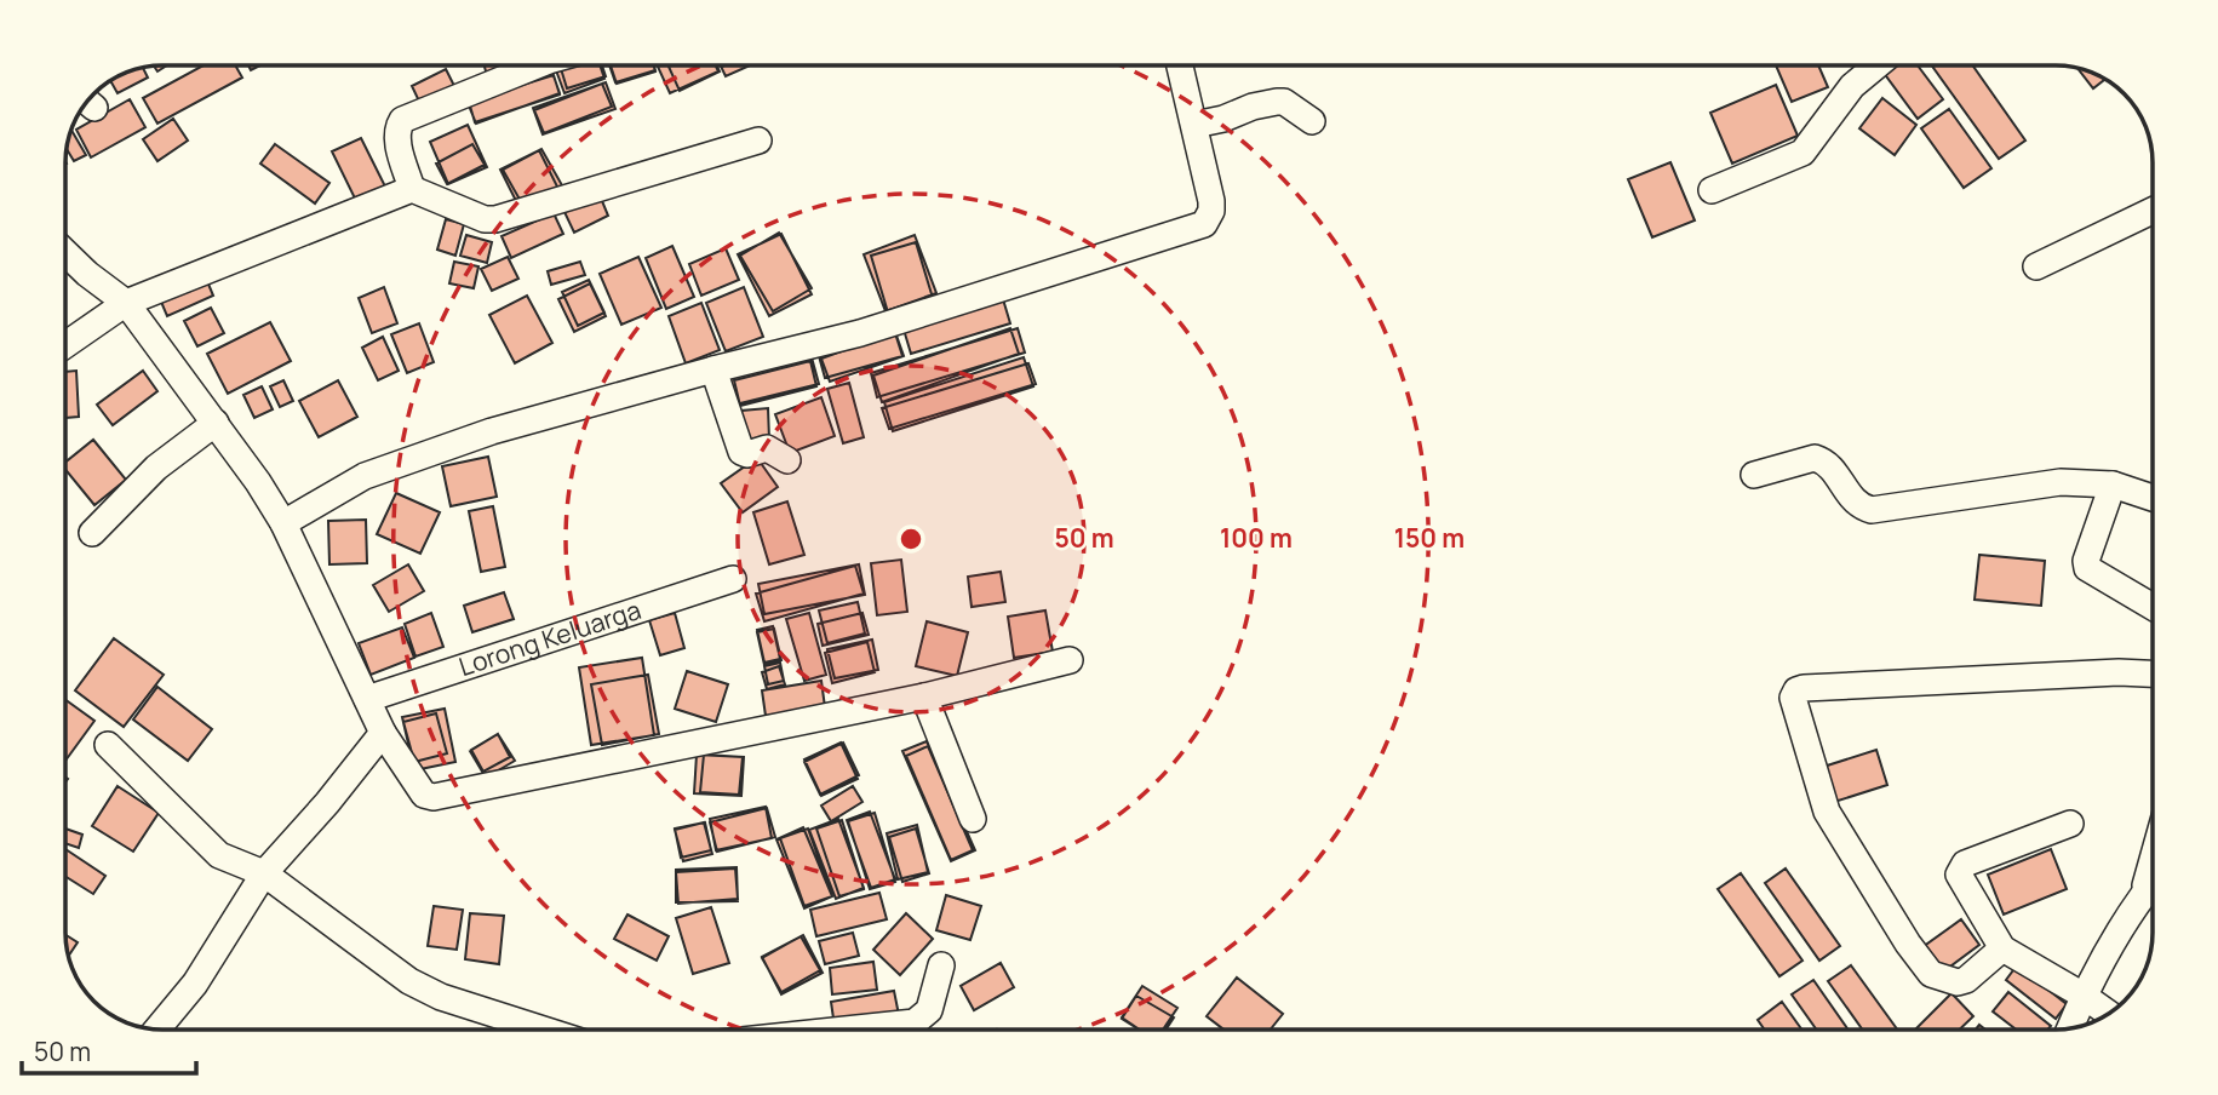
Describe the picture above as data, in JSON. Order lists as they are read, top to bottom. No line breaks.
{"streets":{"street":["Lorong Keluarga"]},"scale_bar":"50 m","rings":["50 m","100 m","150 m"]}
